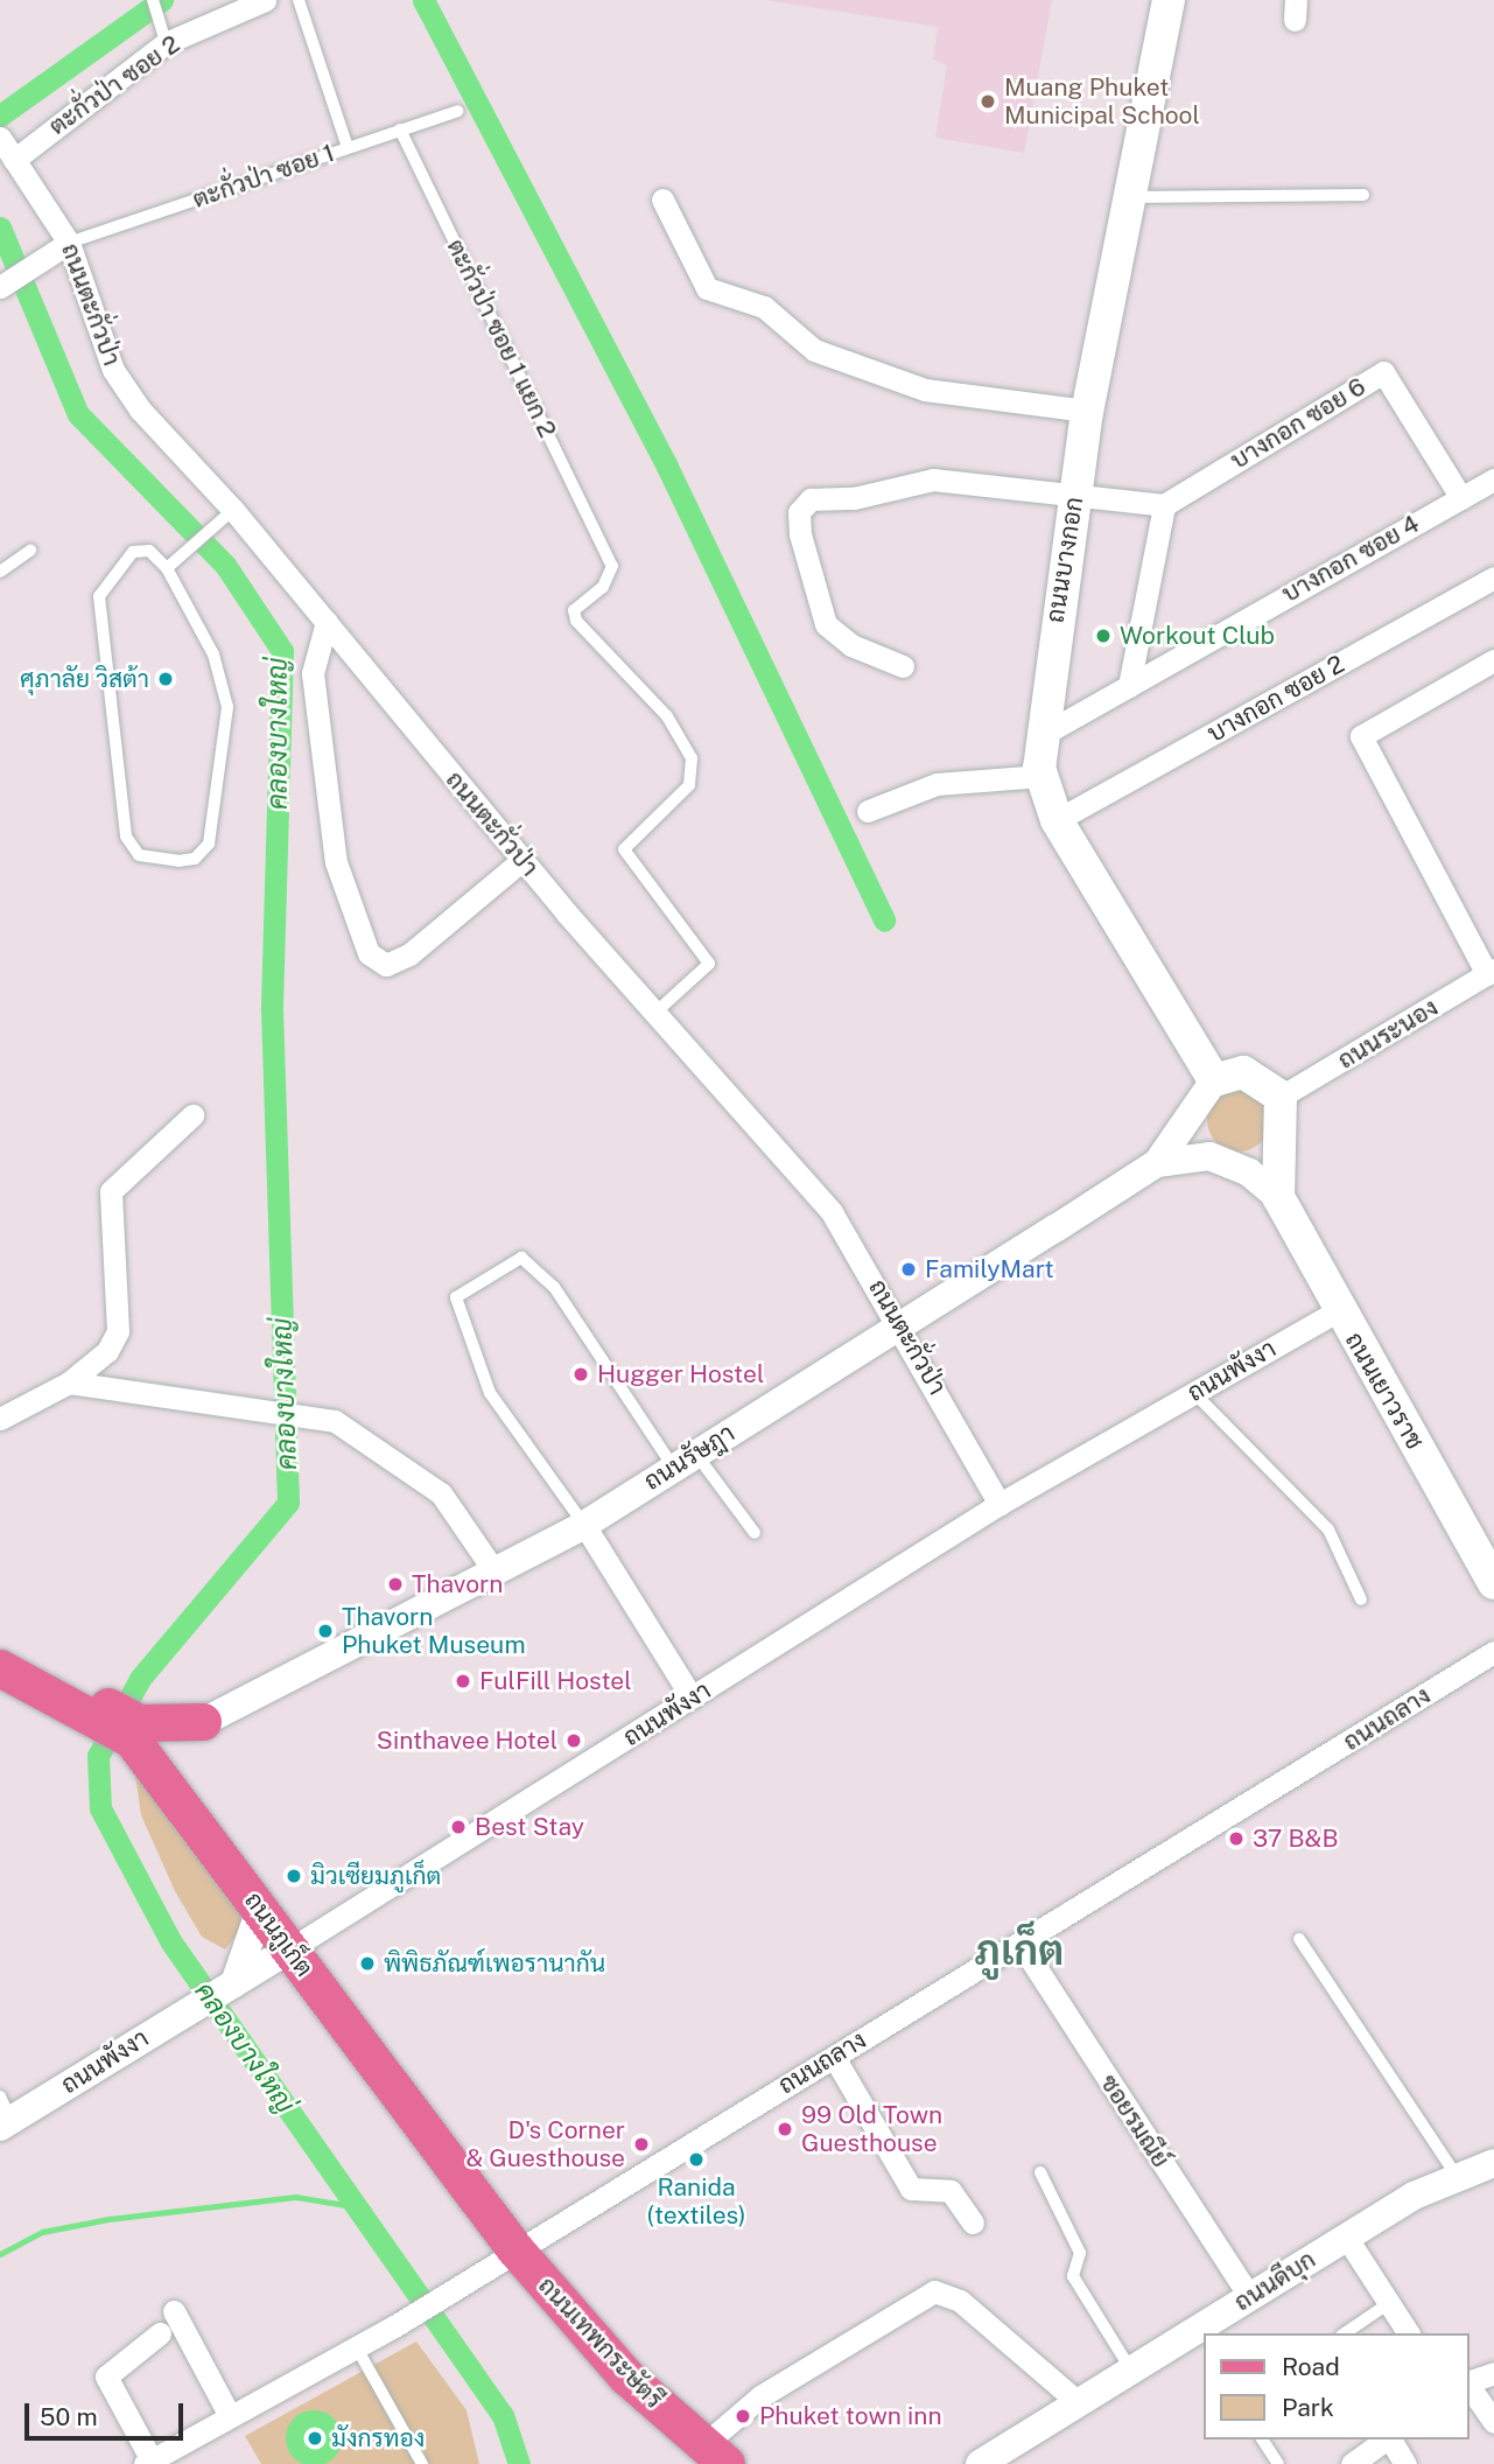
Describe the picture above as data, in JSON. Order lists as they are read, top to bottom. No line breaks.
{"streets":{"main road":["ถนนบางกอก","ถนนเยาวราช","ถนนรัษฎา","ถนนภูเก็ต","ถนนเทพกระษัตรี"],"street":["ตะกั่วป่า ซอย 2","ถนนตะกั่วป่า","บางกอก ซอย 6","บางกอก ซอย 4","บางกอก ซอย 2","ถนนระนอง","ถนนพังงา","ถนนถลาง","ซอยรมณีย์","ถนนดีบุก"],"lane":["ตะกั่วป่า ซอย 1","ตะกั่วป่า ซอย 1 แยก 2"]},"crossings":[["ตะกั่วป่า ซอย 2","ถนนตะกั่วป่า"],["ตะกั่วป่า ซอย 1","ถนนตะกั่วป่า"],["ตะกั่วป่า ซอย 1","ตะกั่วป่า ซอย 1 แยก 2"],["ถนนตะกั่วป่า","ตะกั่วป่า ซอย 1 แยก 2"],["ถนนตะกั่วป่า","ถนนพังงา"],["ถนนตะกั่วป่า","ถนนรัษฎา"],["บางกอก ซอย 6","บางกอก ซอย 4"],["บางกอก ซอย 4","ถนนบางกอก"],["ถนนบางกอก","บางกอก ซอย 2"],["ถนนพังงา","ถนนเยาวราช"],["ถนนพังงา","ถนนภูเก็ต"],["ถนนรัษฎา","ถนนภูเก็ต"],["ถนนถลาง","ถนนภูเก็ต"],["ถนนถลาง","ซอยรมณีย์"],["ถนนถลาง","ถนนเทพกระษัตรี"],["ถนนภูเก็ต","ถนนเทพกระษัตรี"],["ซอยรมณีย์","ถนนดีบุก"]],"districts":["ภูเก็ต"],"water":["คลองบางใหญ่"],"places":["Muang Phuket Municipal School","Workout Club","ศุภาลัย วิสต้า","FamilyMart","Hugger Hostel","Thavorn","Thavorn Phuket Museum","FulFill Hostel","Sinthavee Hotel","Best Stay","37 B&B","มิวเซียมภูเก็ต","พิพิธภัณฑ์เพอรานากัน","99 Old Town Guesthouse","D's Corner & Guesthouse","Ranida (textiles)","Phuket town inn","มังกรทอง"],"legend":["Road","Park"],"scale_bar":"50 m"}
